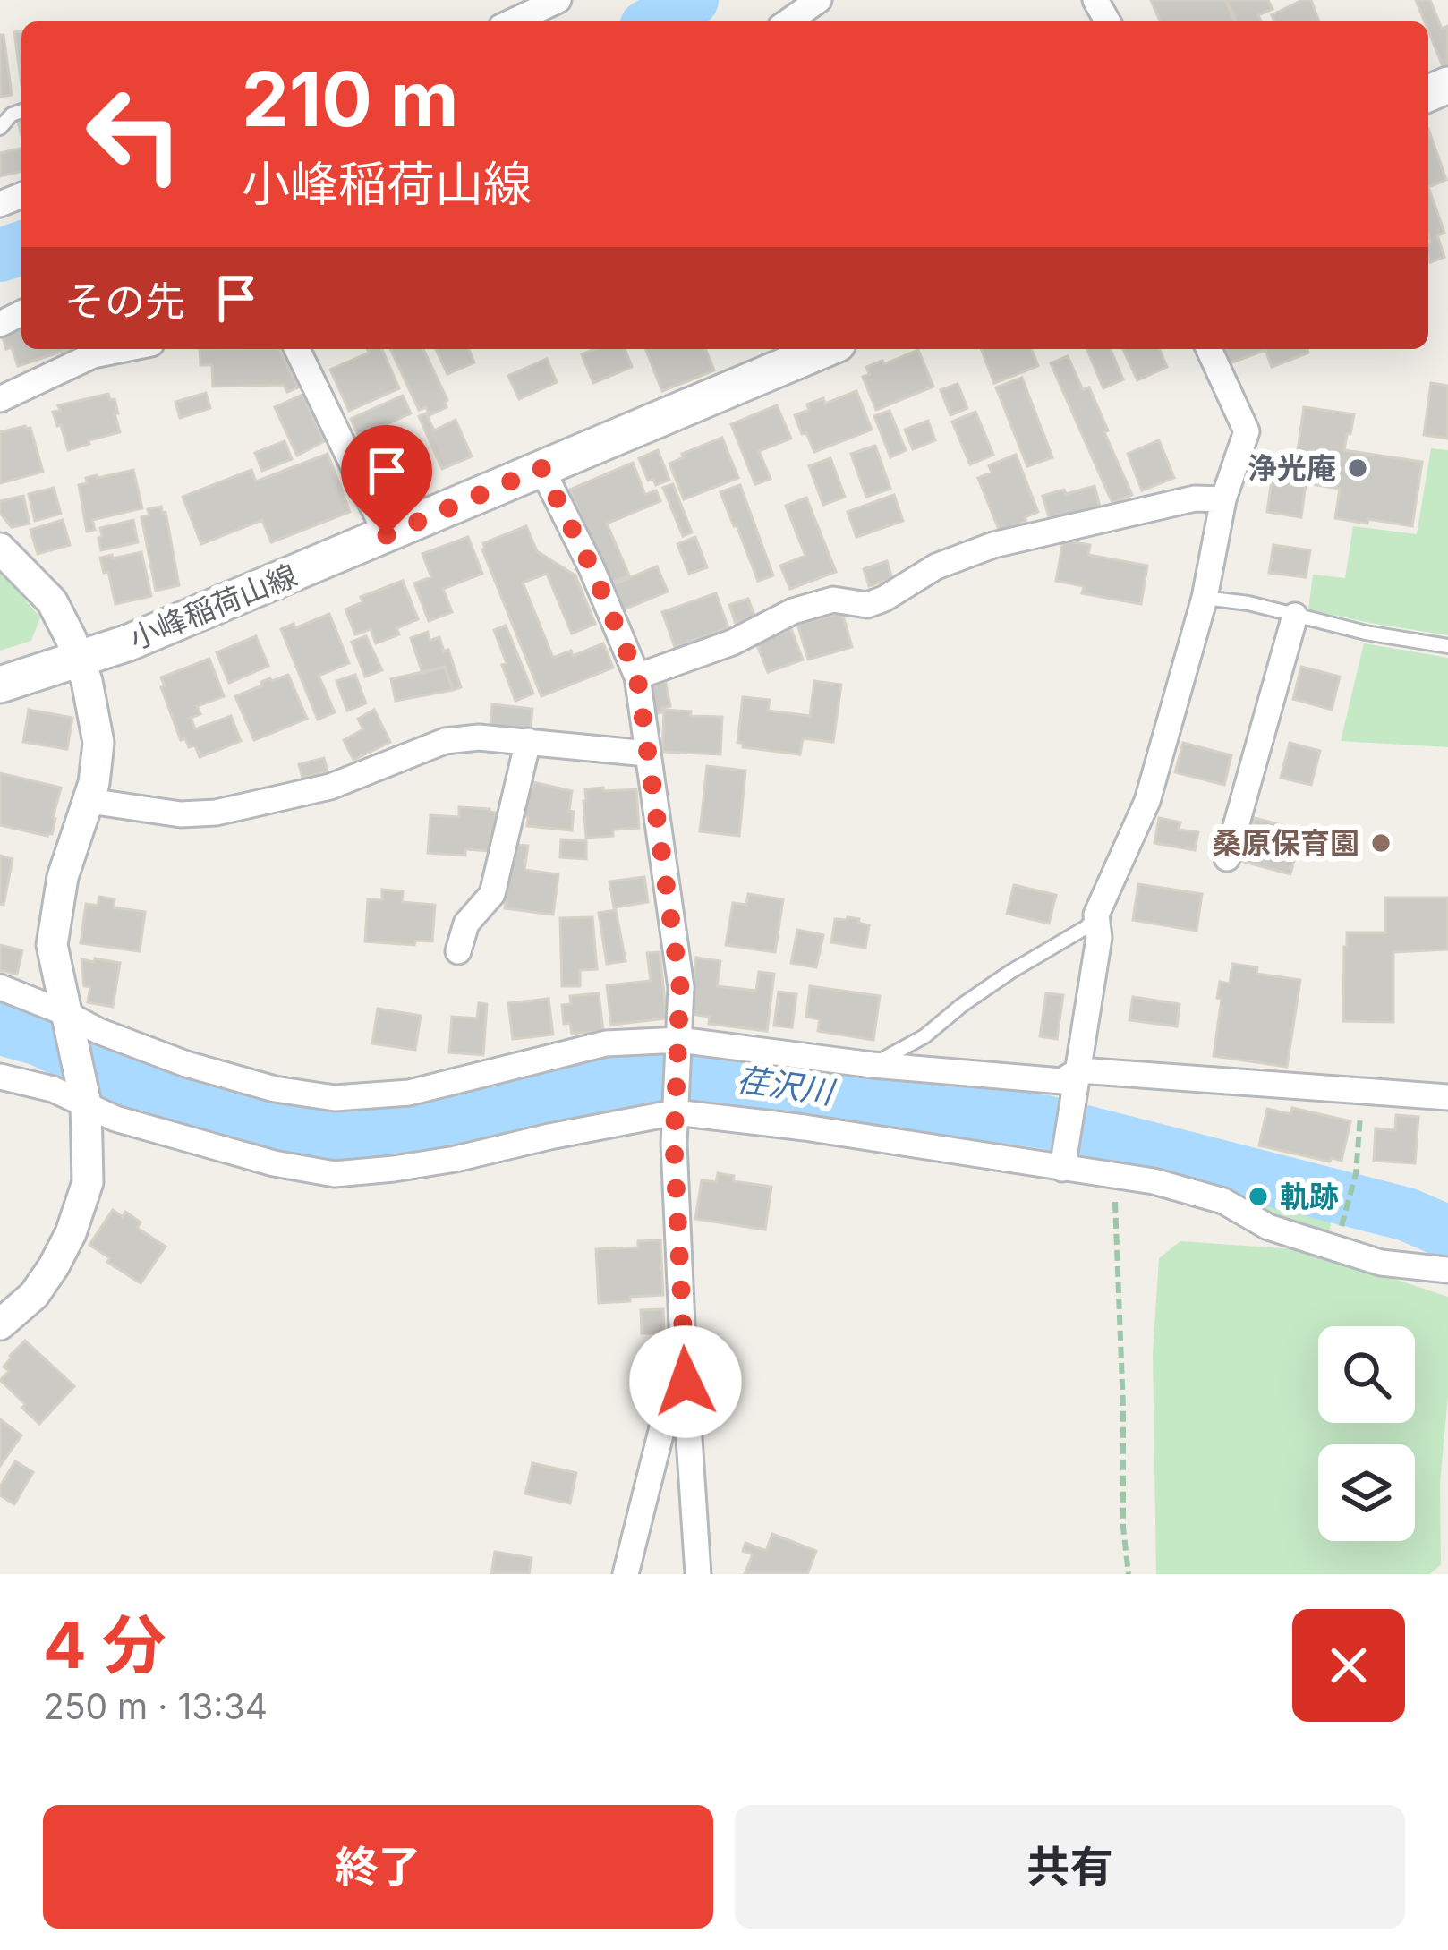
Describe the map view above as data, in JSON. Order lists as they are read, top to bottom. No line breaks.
{"streets":{"main road":["小峰稲荷山線"]},"water":["荏沢川"],"places":["浄光庵","桑原保育園","軌跡"],"page":{"turn":["210 m","小峰稲荷山線"],"then":"その先","heading":["4 分","250 m · 13:34"],"buttons":["終了","共有"]}}
